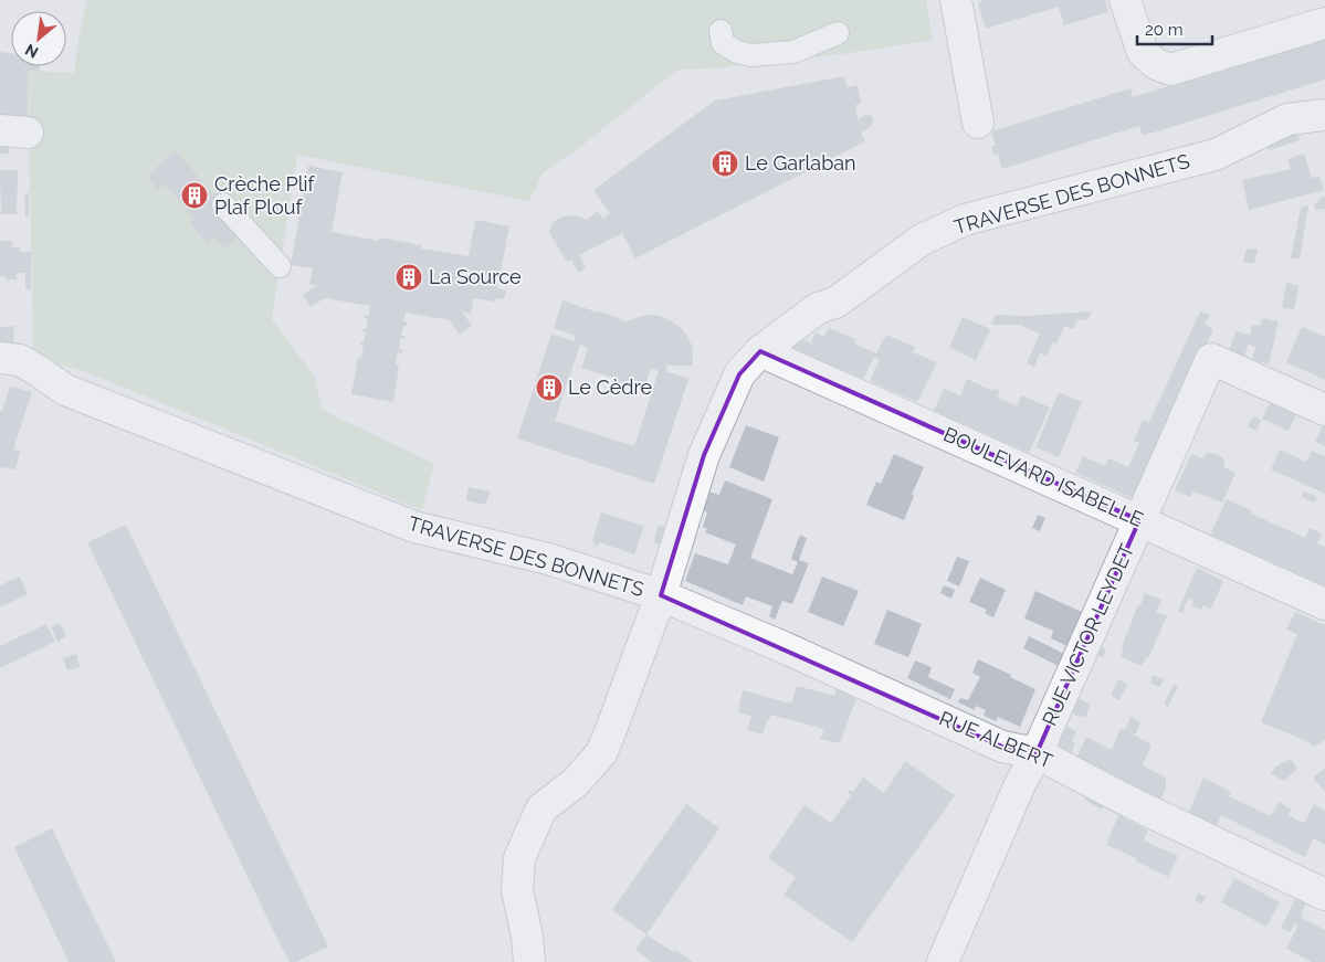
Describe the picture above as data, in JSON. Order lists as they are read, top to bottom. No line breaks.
{"streets":{"street":["TRAVERSE DES BONNETS","BOULEVARD ISABELLE","RUE VICTOR LEYDET","RUE ALBERT"]},"crossings":[["TRAVERSE DES BONNETS","BOULEVARD ISABELLE"],["TRAVERSE DES BONNETS","RUE ALBERT"],["BOULEVARD ISABELLE","RUE VICTOR LEYDET"],["RUE VICTOR LEYDET","RUE ALBERT"]],"places":{"building":["Le Garlaban","Crèche Plif Plaf Plouf","La Source","Le Cèdre"]},"scale_bar":"20 m","north":"bottom left"}
